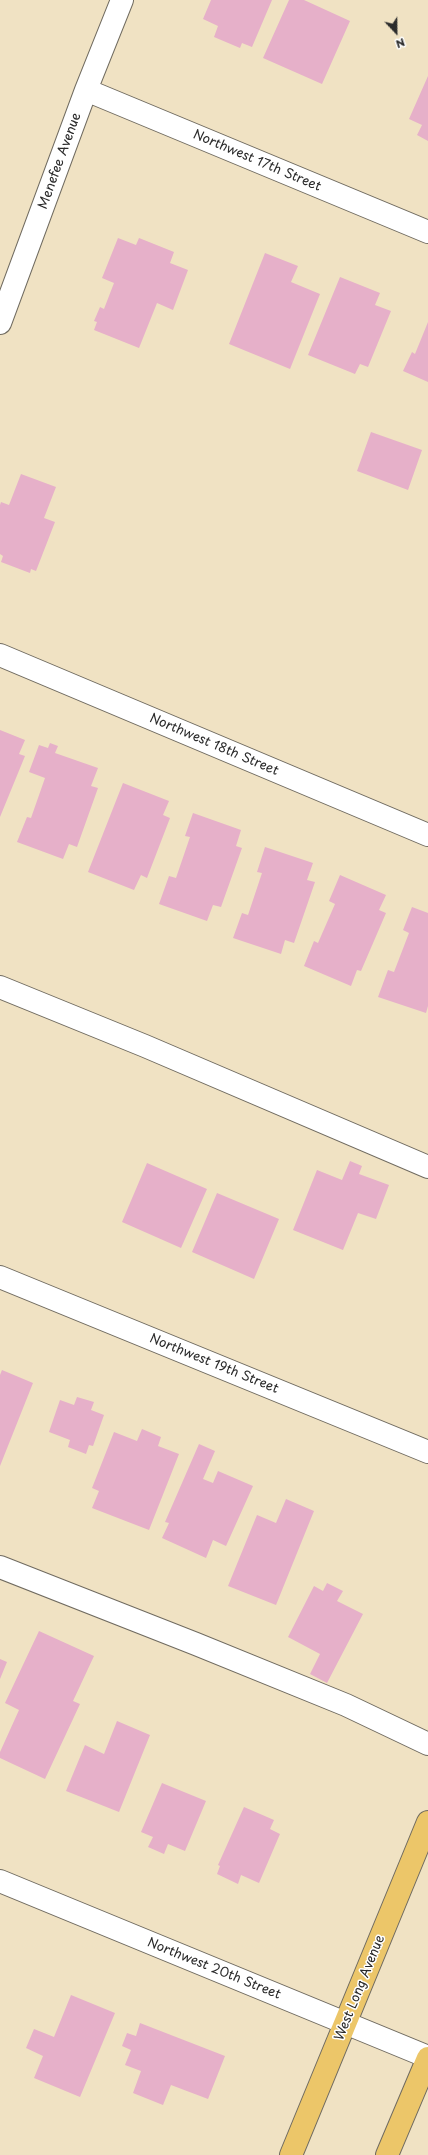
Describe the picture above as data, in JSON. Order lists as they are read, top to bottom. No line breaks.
{"streets":{"main road":["West Long Avenue"],"street":["Menefee Avenue","Northwest 17th Street","Northwest 18th Street","Northwest 19th Street","Northwest 20th Street"]},"crossings":[["Menefee Avenue","Northwest 17th Street"],["Northwest 20th Street","West Long Avenue"]],"north":"bottom"}
